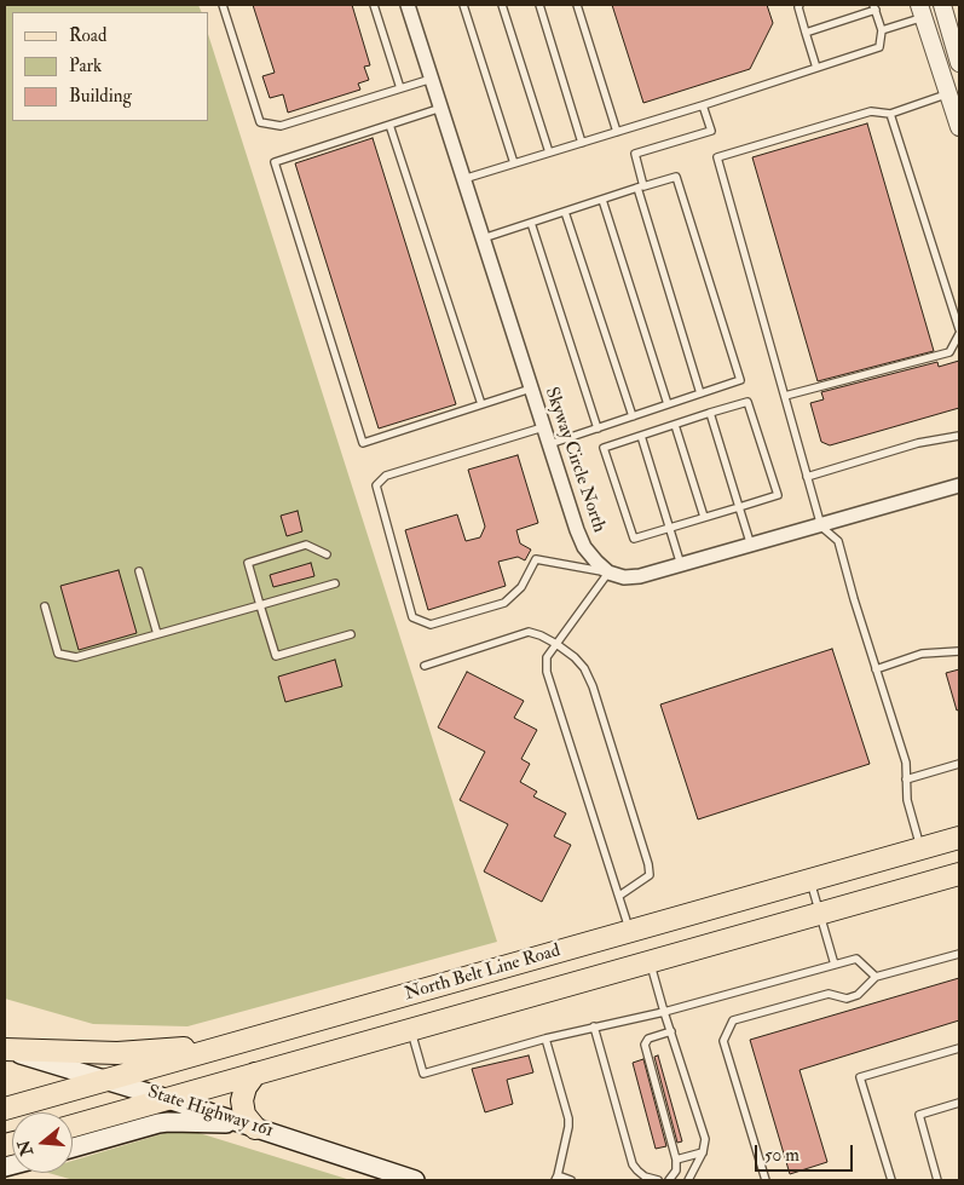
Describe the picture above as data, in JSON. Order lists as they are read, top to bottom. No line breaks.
{"streets":{"main road":["North Belt Line Road","State Highway 161"],"street":["Skyway Circle North"]},"crossings":[["North Belt Line Road","State Highway 161"]],"legend":["Road","Park","Building"],"scale_bar":"50 m","north":"left"}
